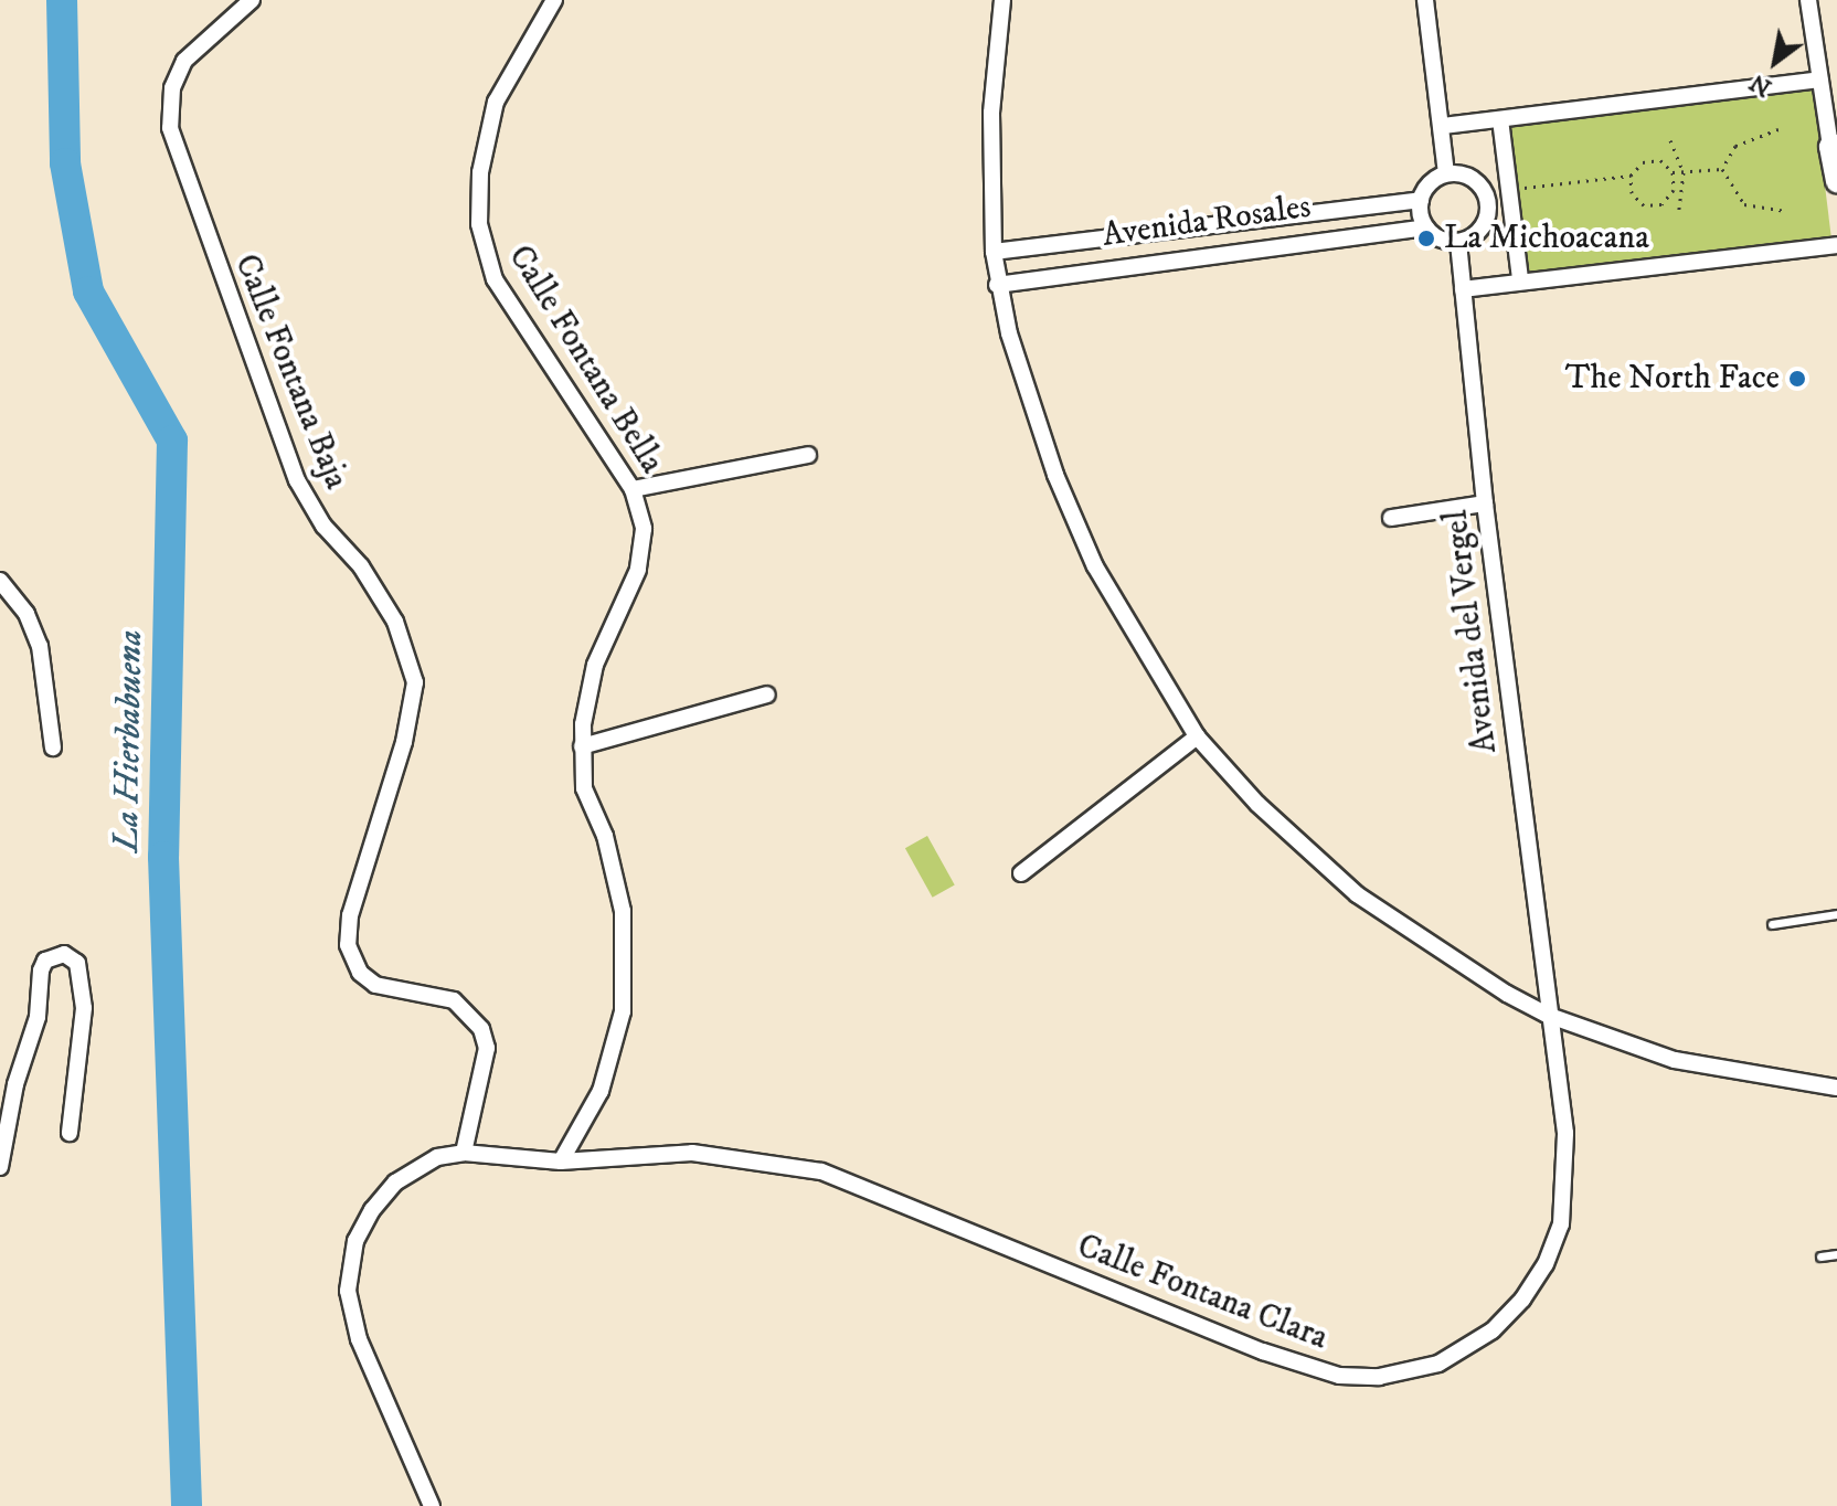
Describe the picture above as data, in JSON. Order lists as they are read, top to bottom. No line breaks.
{"streets":{"street":["Avenida Rosales","Calle Fontana Bella","Calle Fontana Baja","Avenida del Vergel","Calle Fontana Clara"]},"crossings":[["Avenida Rosales","Avenida del Vergel"],["Calle Fontana Bella","Calle Fontana Clara"],["Avenida del Vergel","Calle Fontana Clara"]],"water":["La Hierbabuena"],"places":["La Michoacana","The North Face"],"north":"bottom left"}
